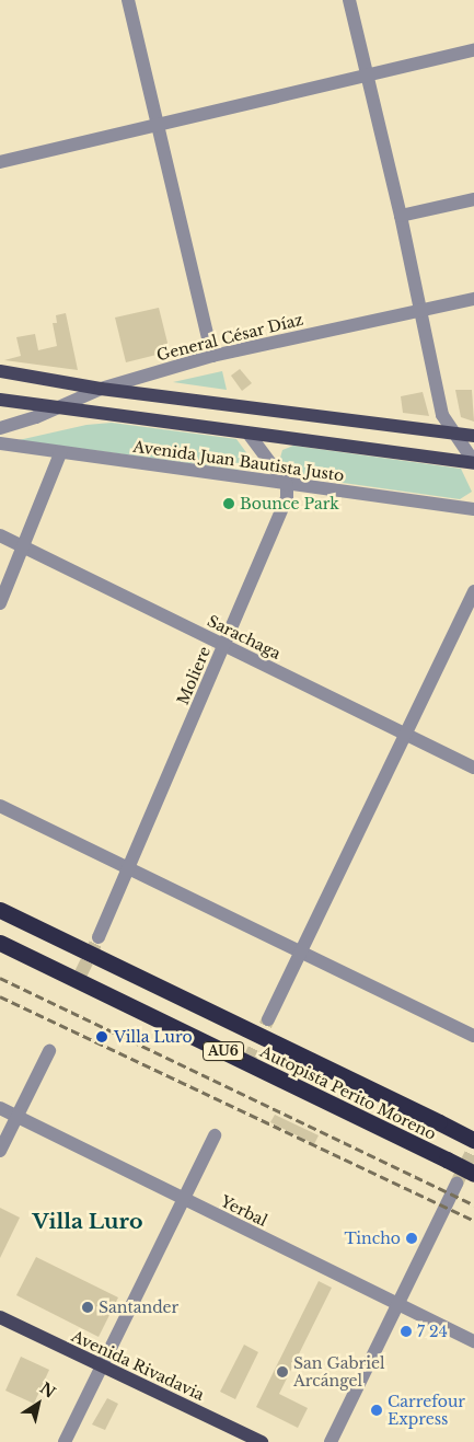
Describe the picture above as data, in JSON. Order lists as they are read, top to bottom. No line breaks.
{"streets":{"highway":["AU6","Autopista Perito Moreno"],"main road":["Avenida Juan Bautista Justo","Avenida Rivadavia"],"street":["General César Díaz","Sarachaga","Moliere","Yerbal"]},"crossings":[["General César Díaz","Avenida Juan Bautista Justo"],["Avenida Juan Bautista Justo","Moliere"],["Sarachaga","Moliere"]],"districts":["Villa Luro"],"places":["Bounce Park","Villa Luro","Tincho","Santander","7 24","San Gabriel Arcángel","Carrefour Express"],"north":"top right"}
